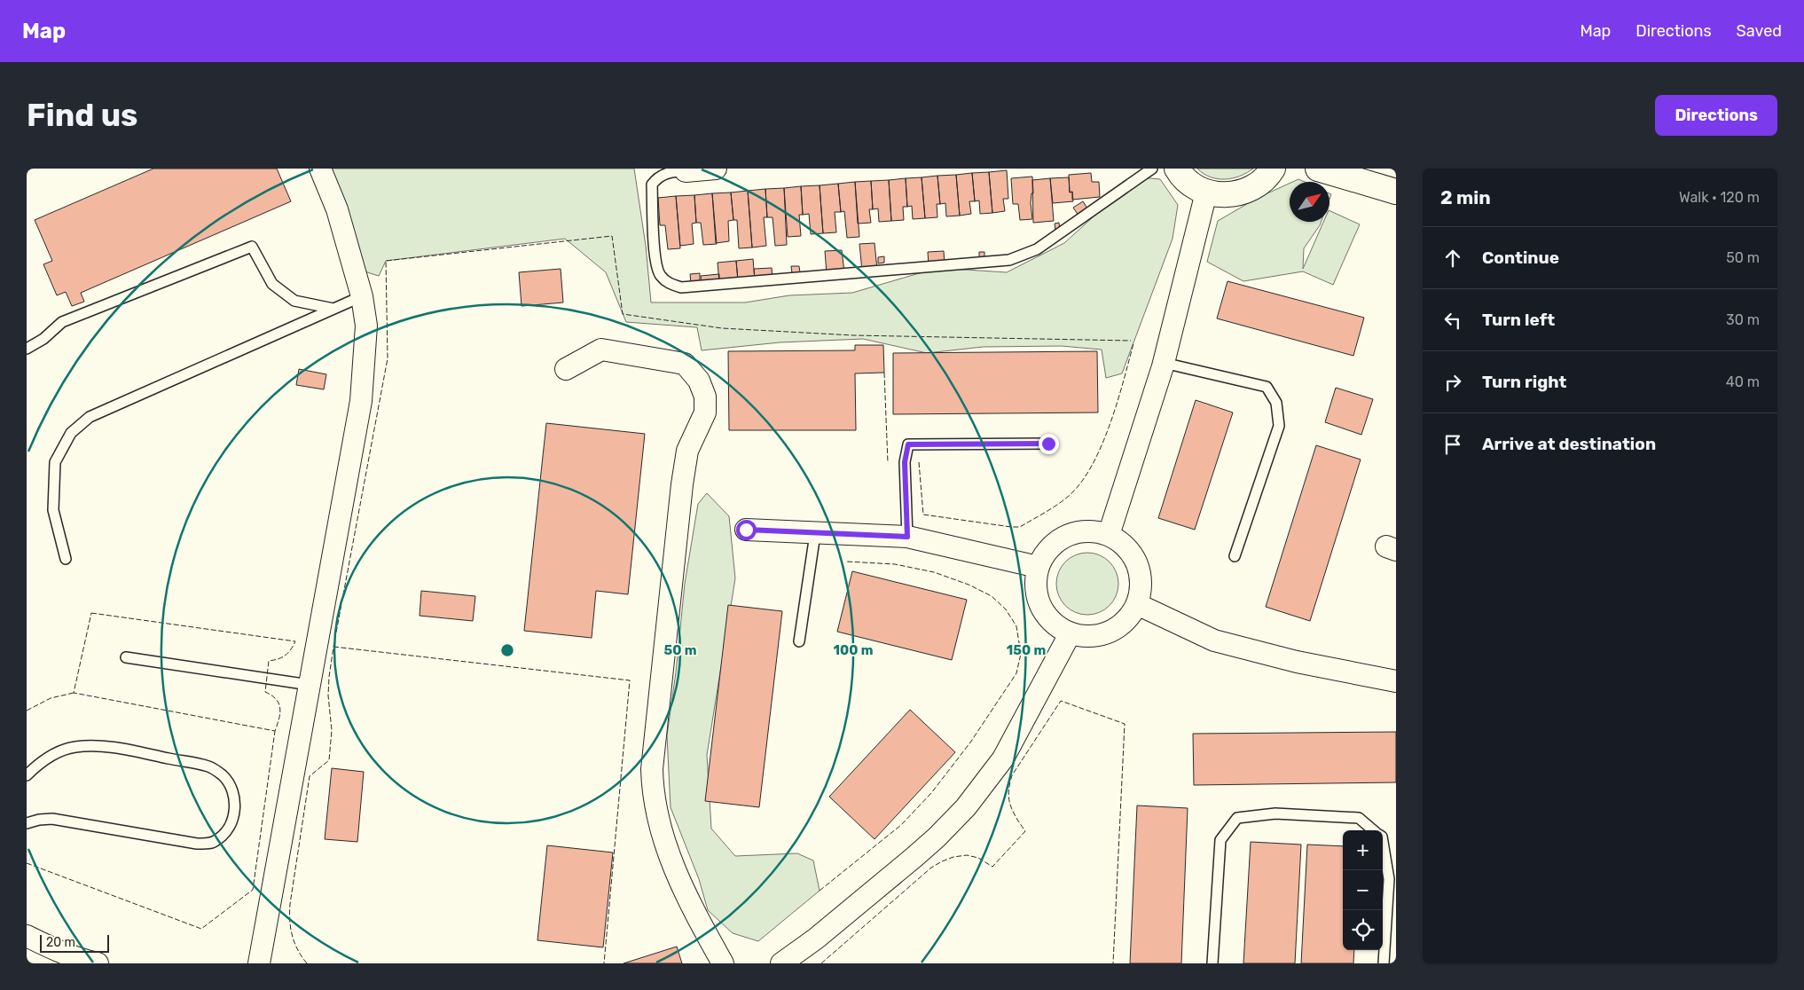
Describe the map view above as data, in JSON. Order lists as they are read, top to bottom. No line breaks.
{"scale_bar":"20 m","north":"top right","page":{"header":"Map","nav":["Map","Directions","Saved"],"buttons":"Directions","title":"Find us","heading":["2 min","Walk · 120 m"],"list":[["Continue","50 m"],["Turn left","30 m"],["Turn right","40 m"],"Arrive at destination"],"map_buttons":["+","−"],"scale":"20 m"},"rings":["50 m","100 m","150 m"]}
